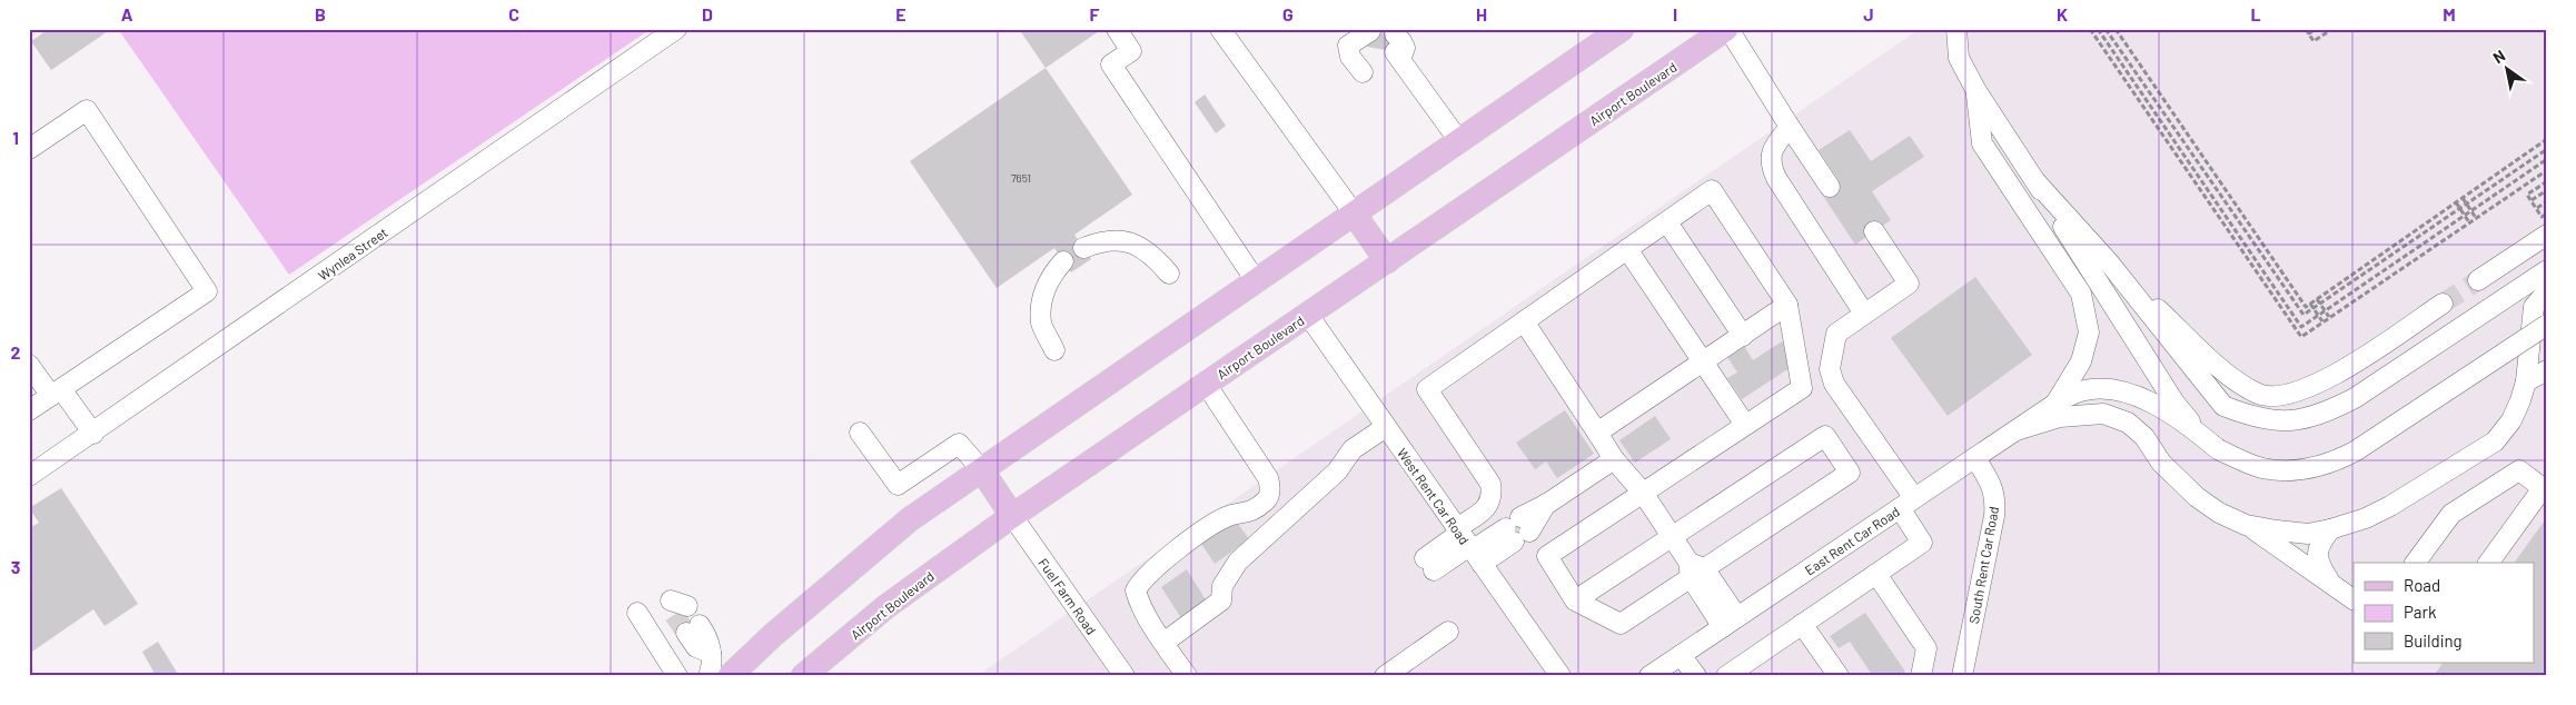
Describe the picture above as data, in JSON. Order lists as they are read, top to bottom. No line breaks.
{"streets":{"main road":["Airport Boulevard"],"street":["Wynlea Street","West Rent Car Road","East Rent Car Road","South Rent Car Road","Fuel Farm Road"]},"crossings":[["Airport Boulevard","West Rent Car Road"],["Airport Boulevard","Fuel Farm Road"],["East Rent Car Road","South Rent Car Road"]],"house_numbers":["7651"],"legend":["Road","Park","Building"],"north":"top left","grid":{"columns":["A","B","C","D","E","F","G","H","I","J","K","L","M"],"rows":["1","2","3"]}}
